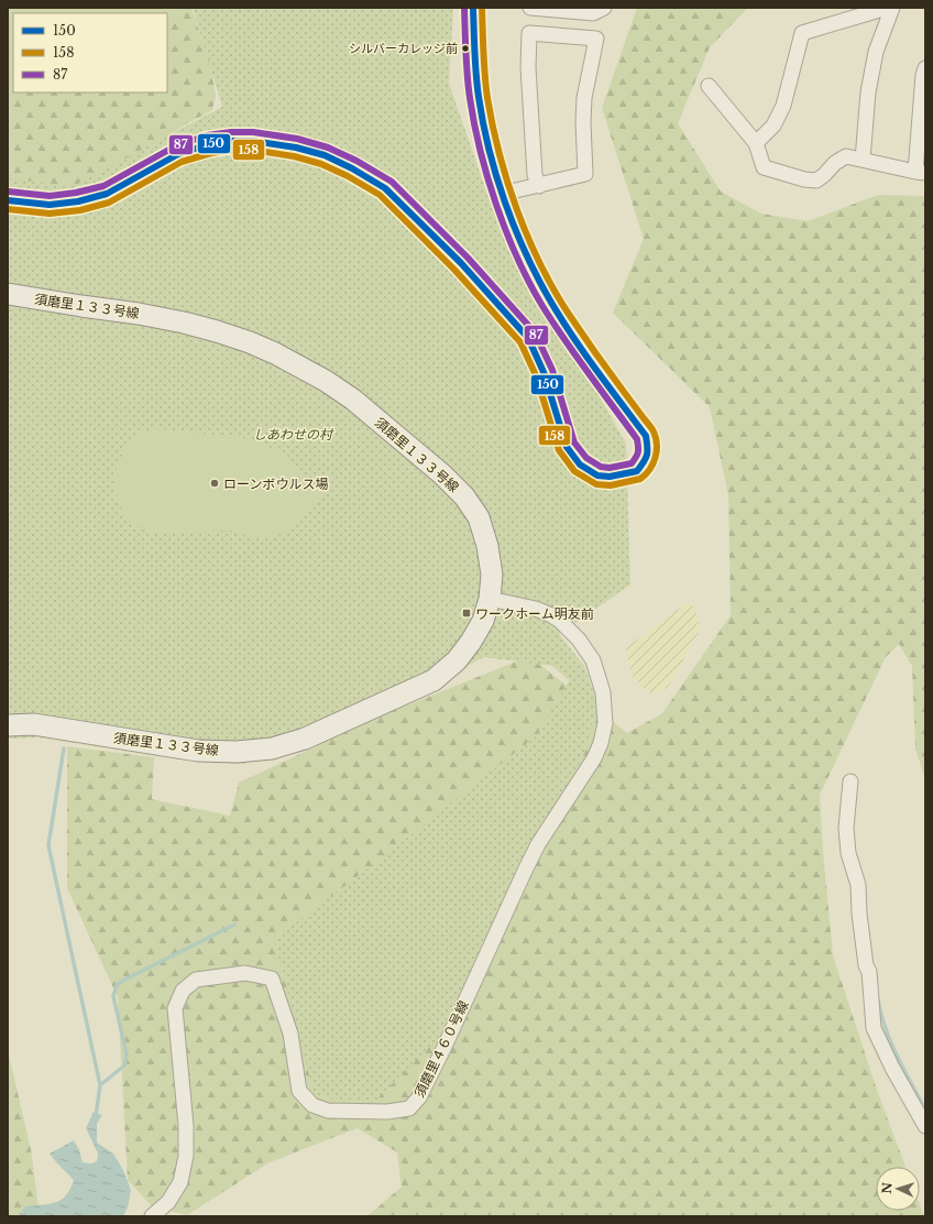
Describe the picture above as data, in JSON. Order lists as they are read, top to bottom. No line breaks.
{"streets":{"street":["須磨里１３３号線","須磨里４６０号線"]},"crossings":[["須磨里１３３号線","須磨里４６０号線"]],"parks":["しあわせの村"],"places":{"other":["シルバーカレッジ前","ローンボウルス場"],"transit":["ワークホーム明友前"]},"lines":["transit line 150","transit line 158","transit line 87"],"legend":["150","158","87"],"north":"left"}
